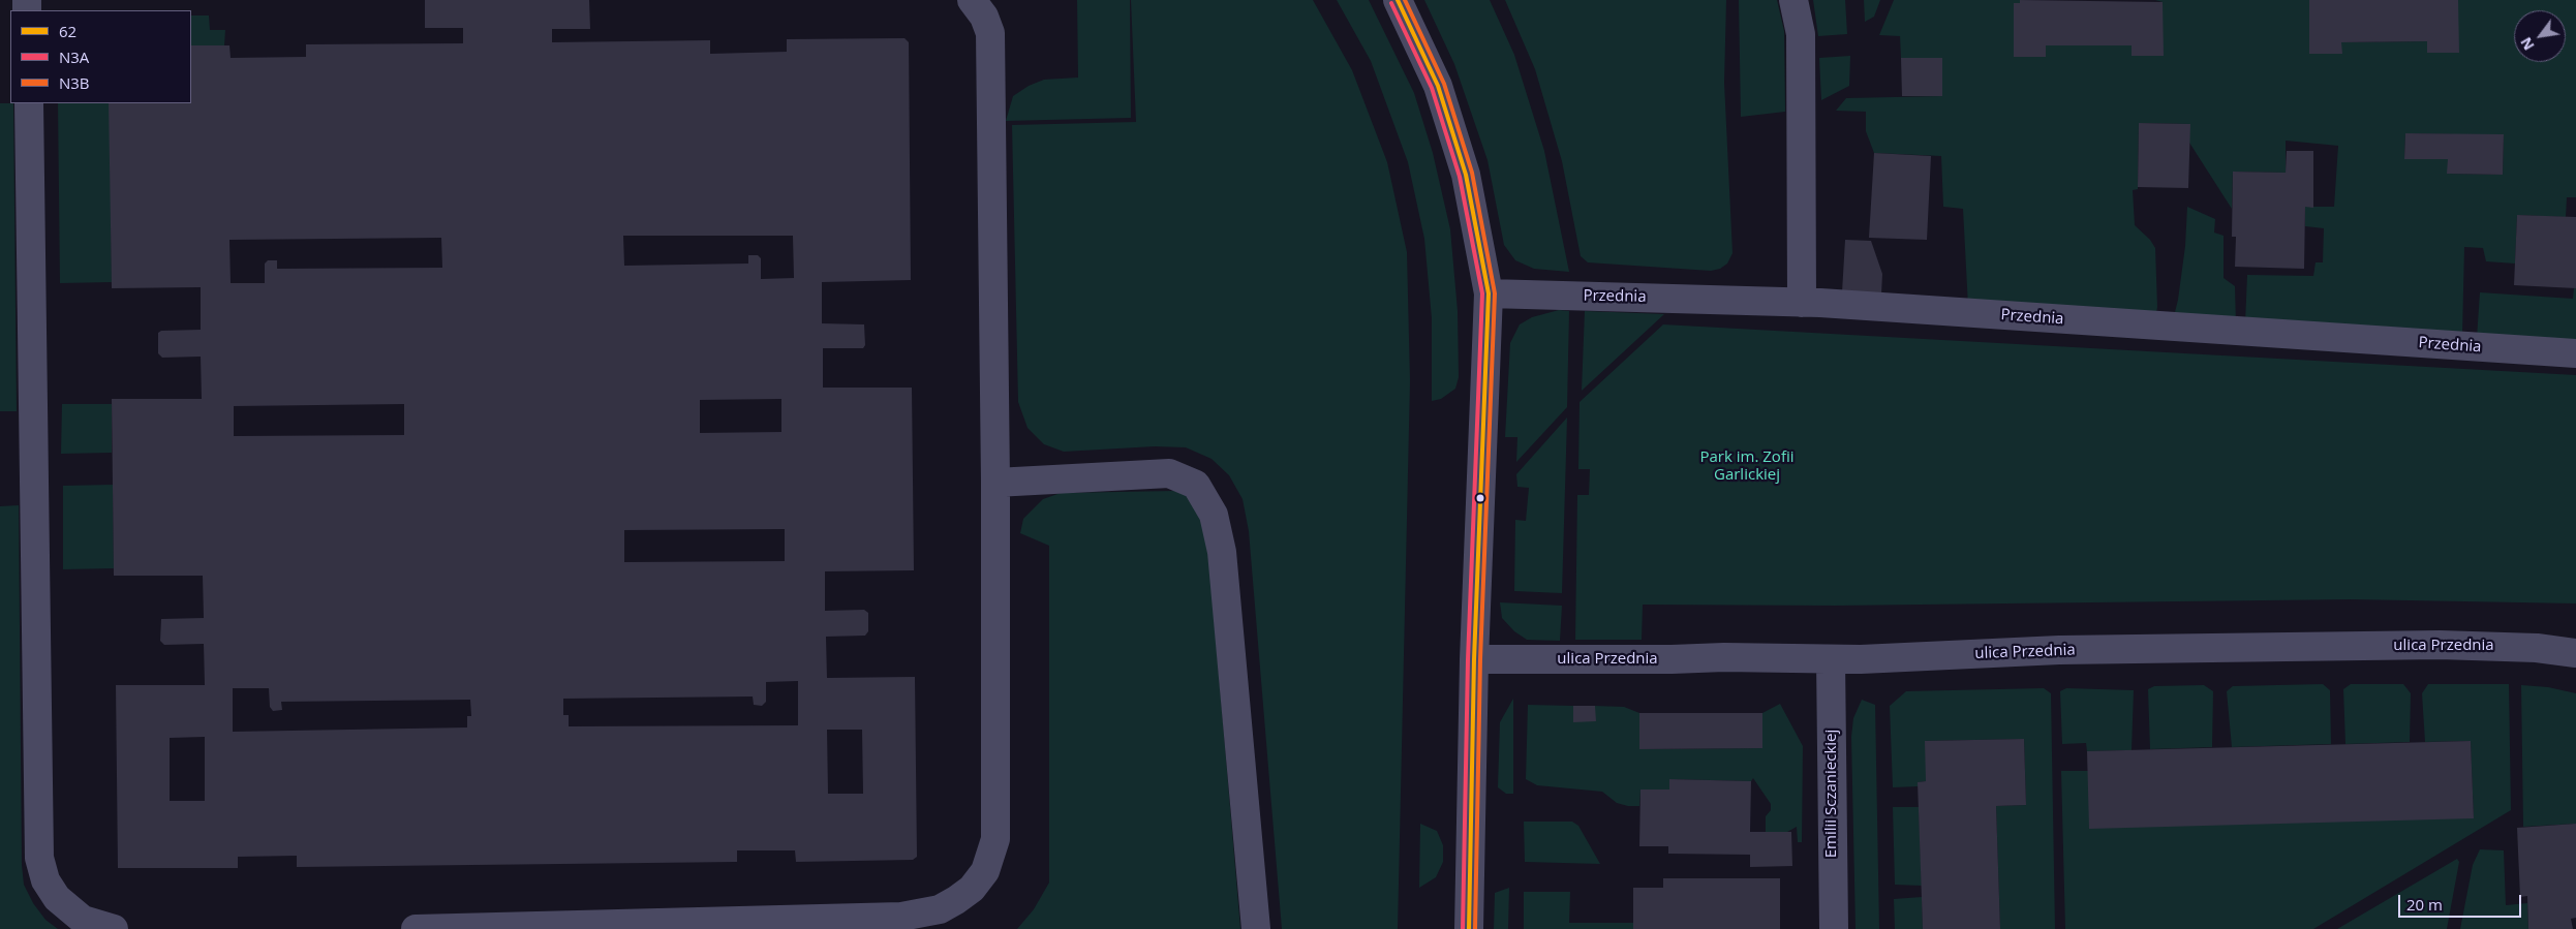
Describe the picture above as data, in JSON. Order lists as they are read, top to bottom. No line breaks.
{"streets":{"street":["Przednia","ulica Przednia","Emilii Sczanieckiej"]},"crossings":[["ulica Przednia","Emilii Sczanieckiej"]],"parks":["Park im. Zofii Garlickiej"],"lines":["transit line 62","transit line N3B","transit line N3A"],"legend":["62","N3A","N3B"],"scale_bar":"20 m","north":"bottom left"}
